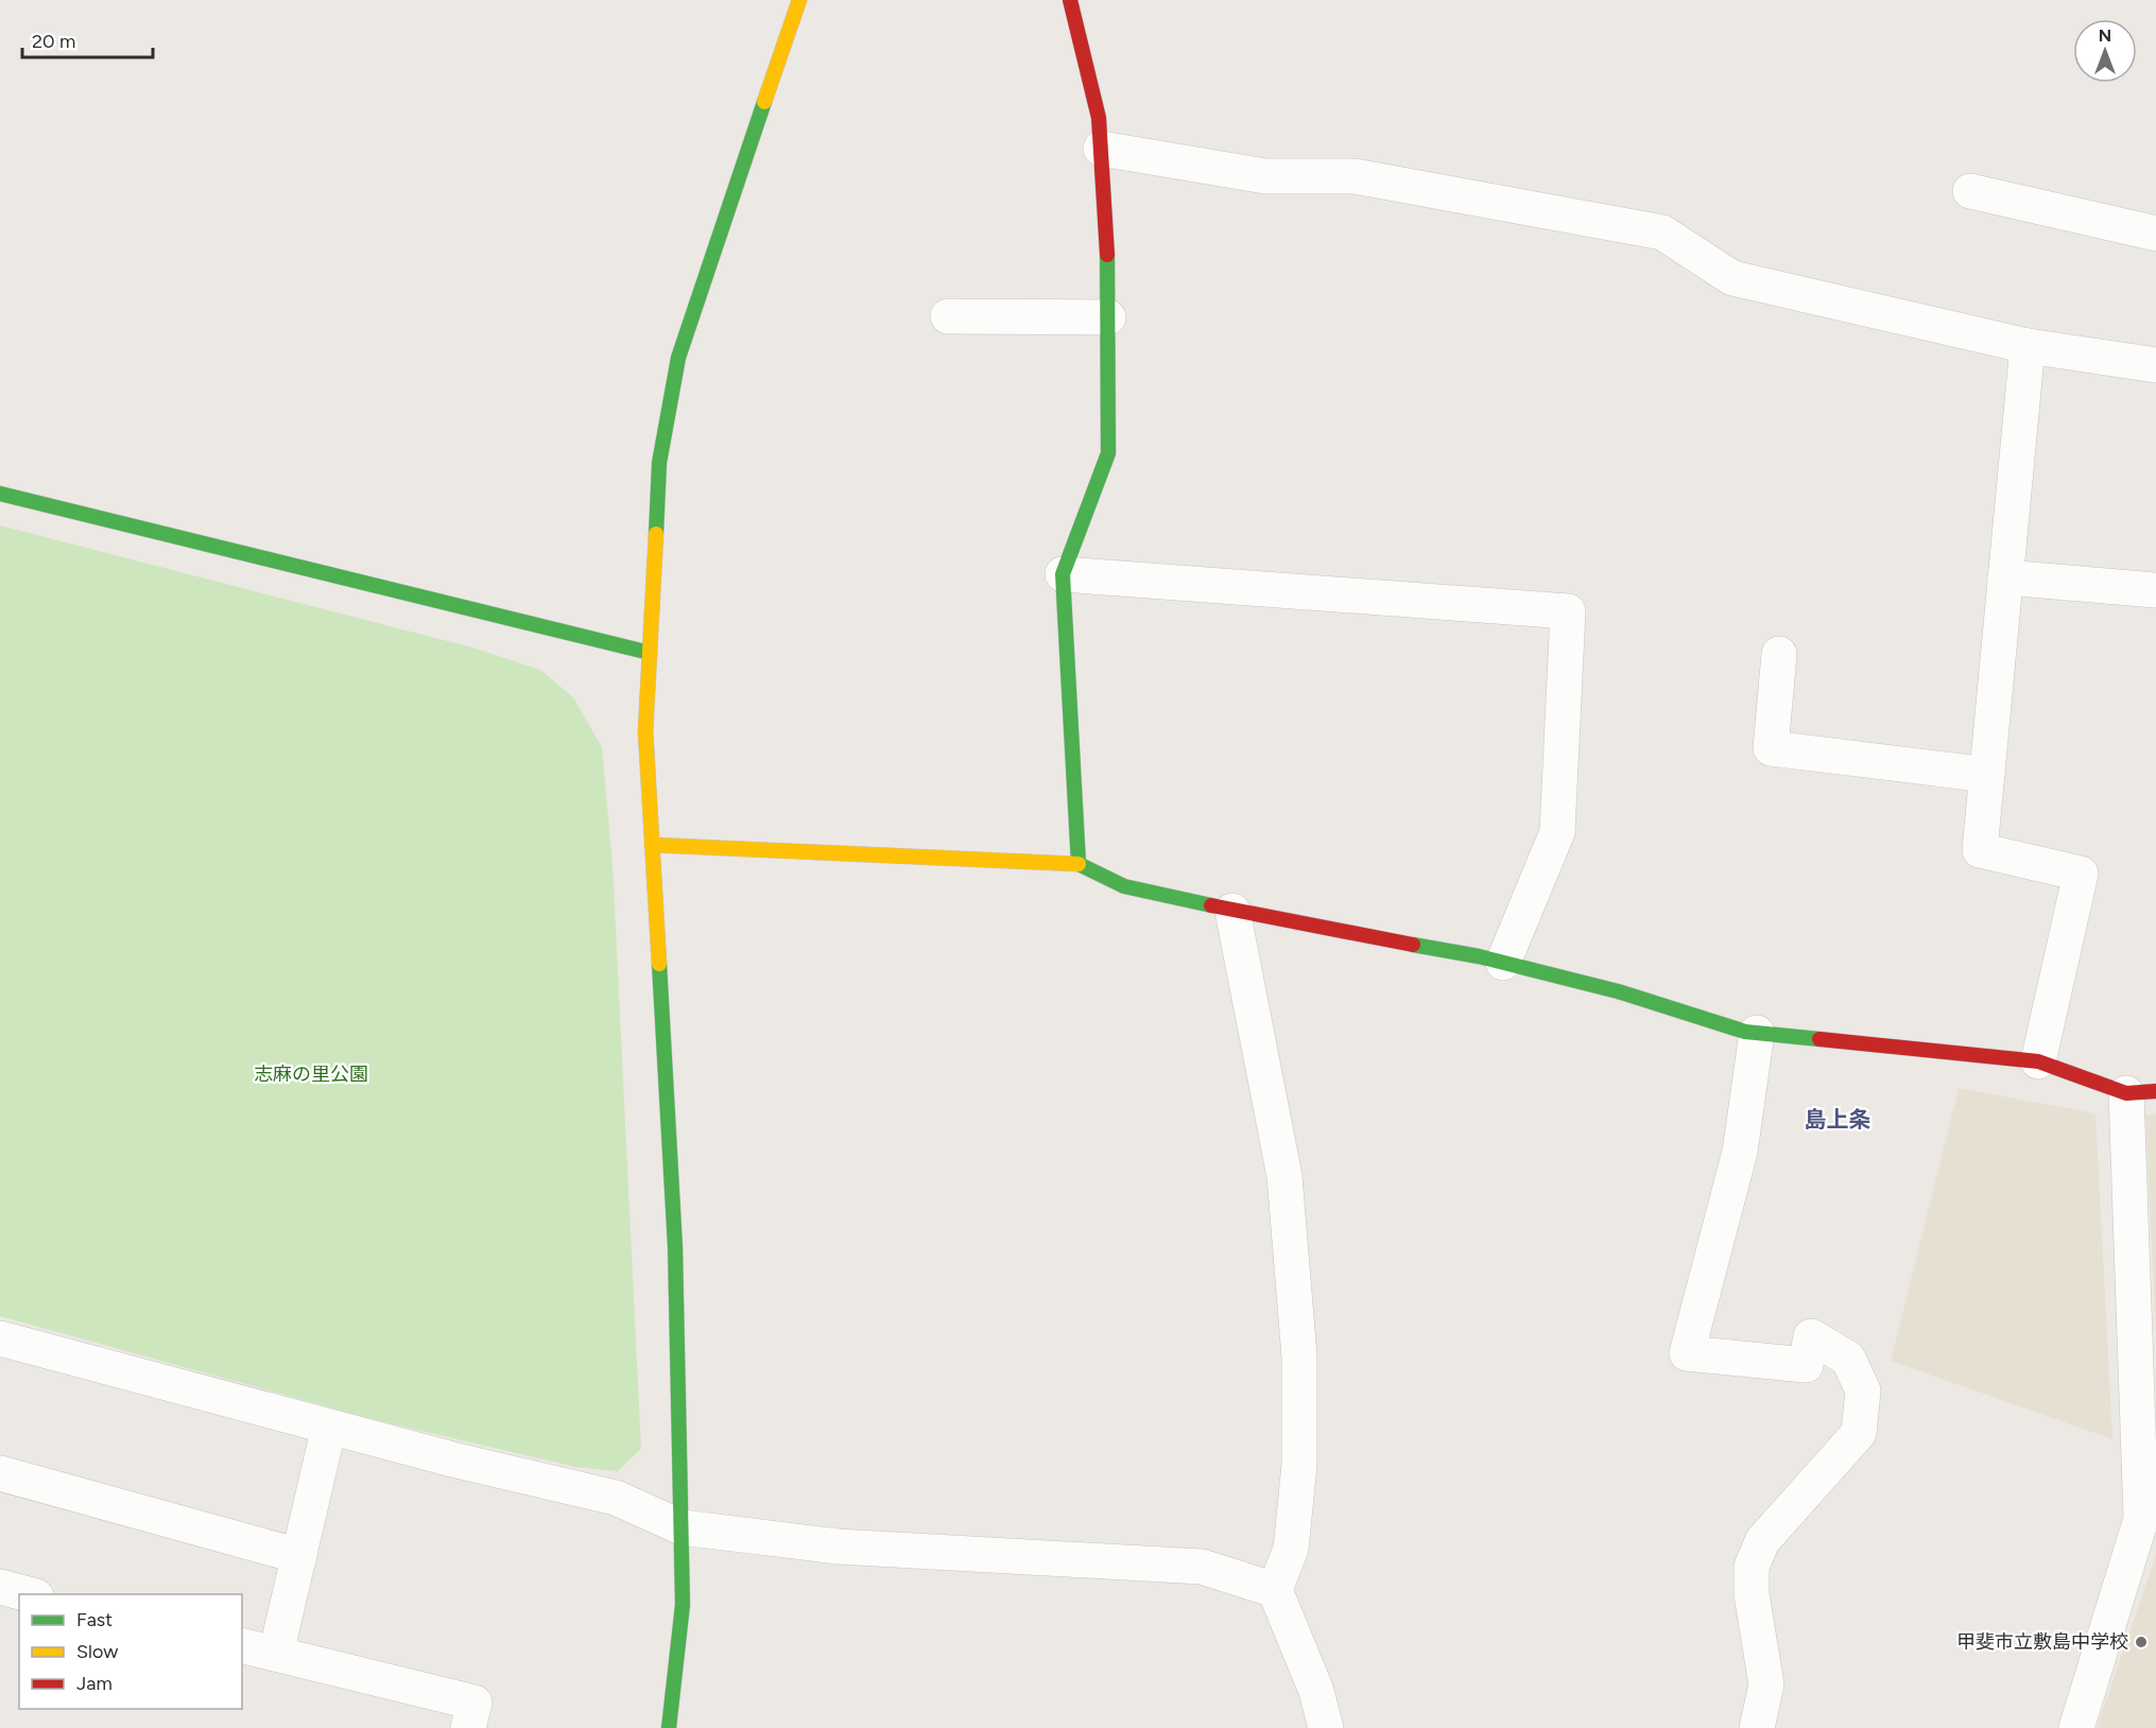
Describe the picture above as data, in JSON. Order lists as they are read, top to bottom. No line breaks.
{"districts":["島上条"],"parks":["志麻の里公園"],"places":["甲斐市立敷島中学校"],"legend":["Fast","Slow","Jam"],"scale_bar":"20 m","north":"top"}
